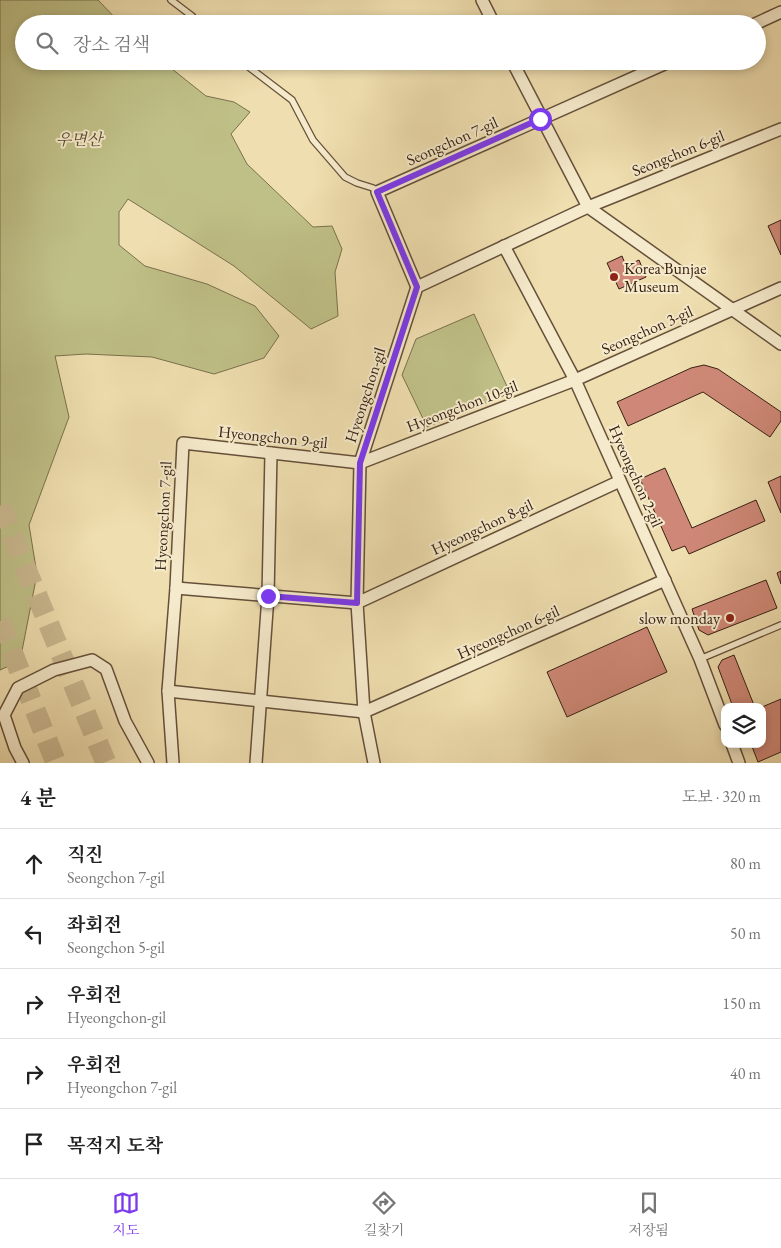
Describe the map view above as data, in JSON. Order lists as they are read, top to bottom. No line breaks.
{"streets":{"street":["Seongchon 7-gil","Seongchon 6-gil","Seongchon 3-gil","Hyeongchon-gil","Hyeongchon 10-gil","Hyeongchon 9-gil","Hyeongchon 2-gil","Hyeongchon 7-gil","Hyeongchon 8-gil","Hyeongchon 6-gil"]},"crossings":[["Seongchon 3-gil","Hyeongchon 10-gil"],["Seongchon 3-gil","Hyeongchon 2-gil"],["Hyeongchon-gil","Hyeongchon 10-gil"],["Hyeongchon-gil","Hyeongchon 9-gil"],["Hyeongchon-gil","Hyeongchon 7-gil"],["Hyeongchon-gil","Hyeongchon 8-gil"],["Hyeongchon-gil","Hyeongchon 6-gil"],["Hyeongchon 10-gil","Hyeongchon 9-gil"],["Hyeongchon 10-gil","Hyeongchon 2-gil"],["Hyeongchon 9-gil","Hyeongchon 7-gil"],["Hyeongchon 2-gil","Hyeongchon 8-gil"],["Hyeongchon 2-gil","Hyeongchon 6-gil"],["Hyeongchon 7-gil","Hyeongchon 8-gil"]],"parks":["우면산"],"places":["Korea Bunjae Museum","slow monday"],"page":{"search":"장소 검색","heading":["4 분","도보 · 320 m"],"list":[["직진","Seongchon 7-gil","80 m"],["좌회전","Seongchon 5-gil","50 m"],["우회전","Hyeongchon-gil","150 m"],["우회전","Hyeongchon 7-gil","40 m"],"목적지 도착"],"nav":["지도","길찾기","저장됨"]}}
